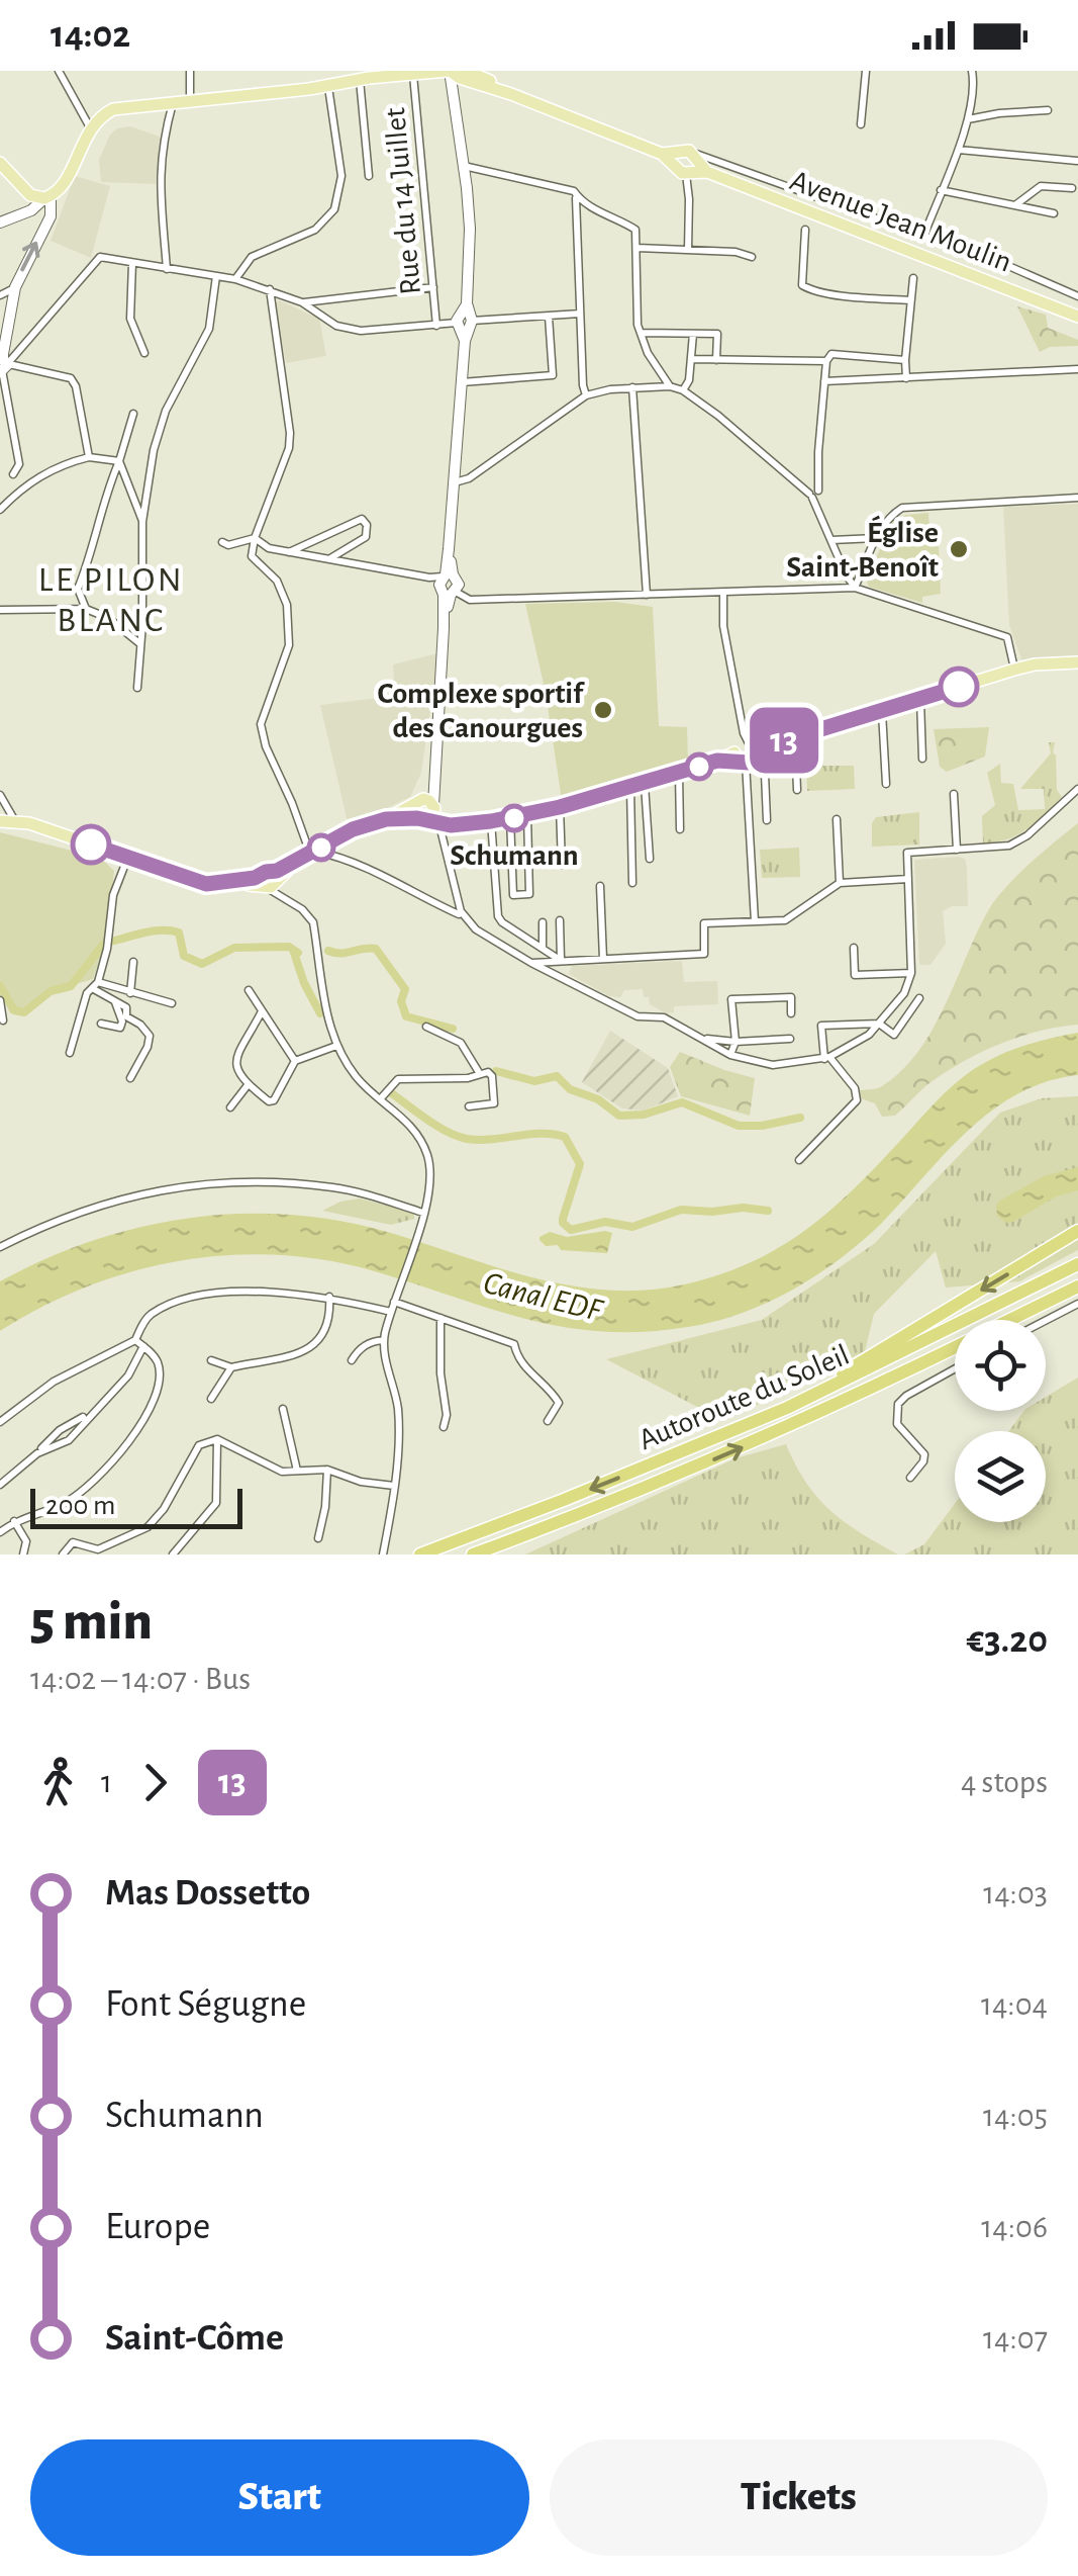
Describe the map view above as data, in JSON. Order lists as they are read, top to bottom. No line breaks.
{"streets":{"highway":["Autoroute du Soleil"],"main road":["Avenue Jean Moulin"],"street":["Rue du 14 Juillet"]},"districts":["LE PILON BLANC"],"water":["Canal EDF"],"places":["Église Saint-Benoît","Complexe sportif des Canourgues","Schumann"],"lines":["bus line 13"],"scale_bar":"200 m","page":{"status":"14:02","on_map":"13","scale":"200 m","heading":["5 min","14:02 – 14:07 · Bus","€3.20"],"legs":["1","13","4 stops"],"list":[{"name":"Mas Dossetto","value":"14:03"},{"name":"Font Ségugne","value":"14:04"},{"name":"Schumann","value":"14:05"},{"name":"Europe","value":"14:06"},{"name":"Saint-Côme","value":"14:07"}],"buttons":["Start","Tickets"]}}
